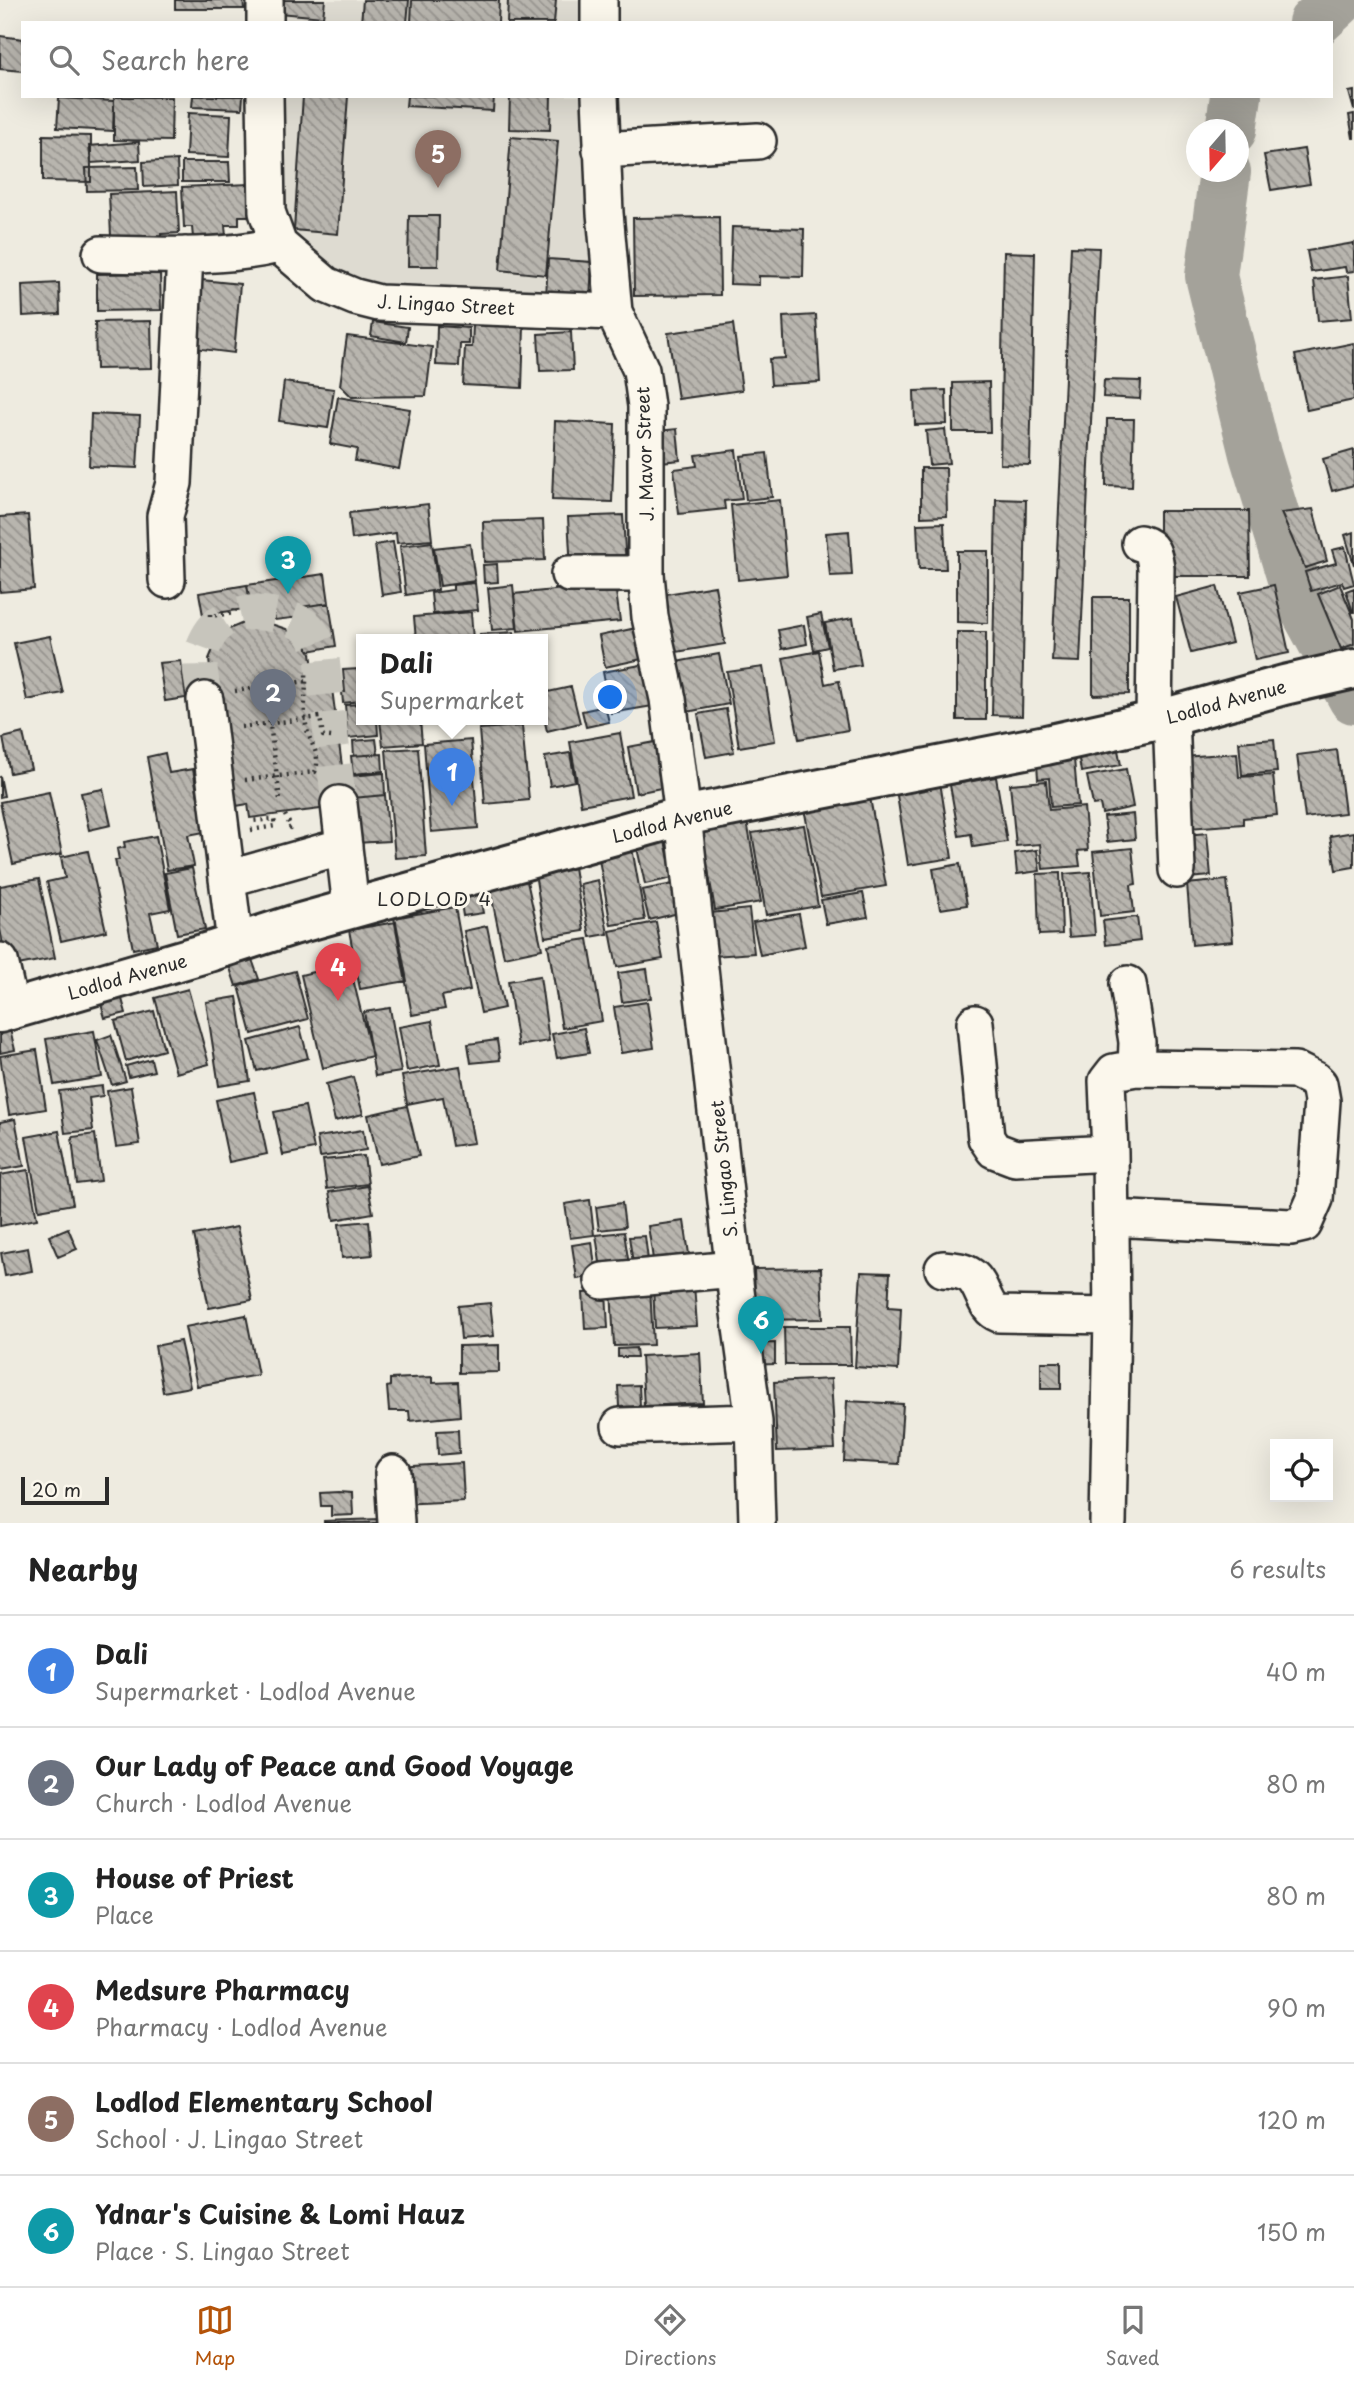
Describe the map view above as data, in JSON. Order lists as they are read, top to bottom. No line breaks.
{"streets":{"main road":["Lodlod Avenue"],"street":["J. Lingao Street","J. Mavor Street","S. Lingao Street"]},"crossings":[["J. Lingao Street","J. Mavor Street"],["J. Mavor Street","Lodlod Avenue"],["J. Mavor Street","S. Lingao Street"],["Lodlod Avenue","S. Lingao Street"]],"districts":["LODLOD 4"],"scale_bar":"20 m","north":"bottom","page":{"search":"Search here","pins":["5","3","2","1","4","6"],"popup":["Dali","Supermarket"],"scale":"20 m","heading":["Nearby","6 results"],"list":[{"mark":"1","name":"Dali","note":"Supermarket · Lodlod Avenue","value":"40 m"},{"mark":"2","name":"Our Lady of Peace and Good Voyage","note":"Church · Lodlod Avenue","value":"80 m"},{"mark":"3","name":"House of Priest","note":"Place","value":"80 m"},{"mark":"4","name":"Medsure Pharmacy","note":"Pharmacy · Lodlod Avenue","value":"90 m"},{"mark":"5","name":"Lodlod Elementary School","note":"School · J. Lingao Street","value":"120 m"},{"mark":"6","name":"Ydnar's Cuisine & Lomi Hauz","note":"Place · S. Lingao Street","value":"150 m"}],"nav":["Map","Directions","Saved"]}}
